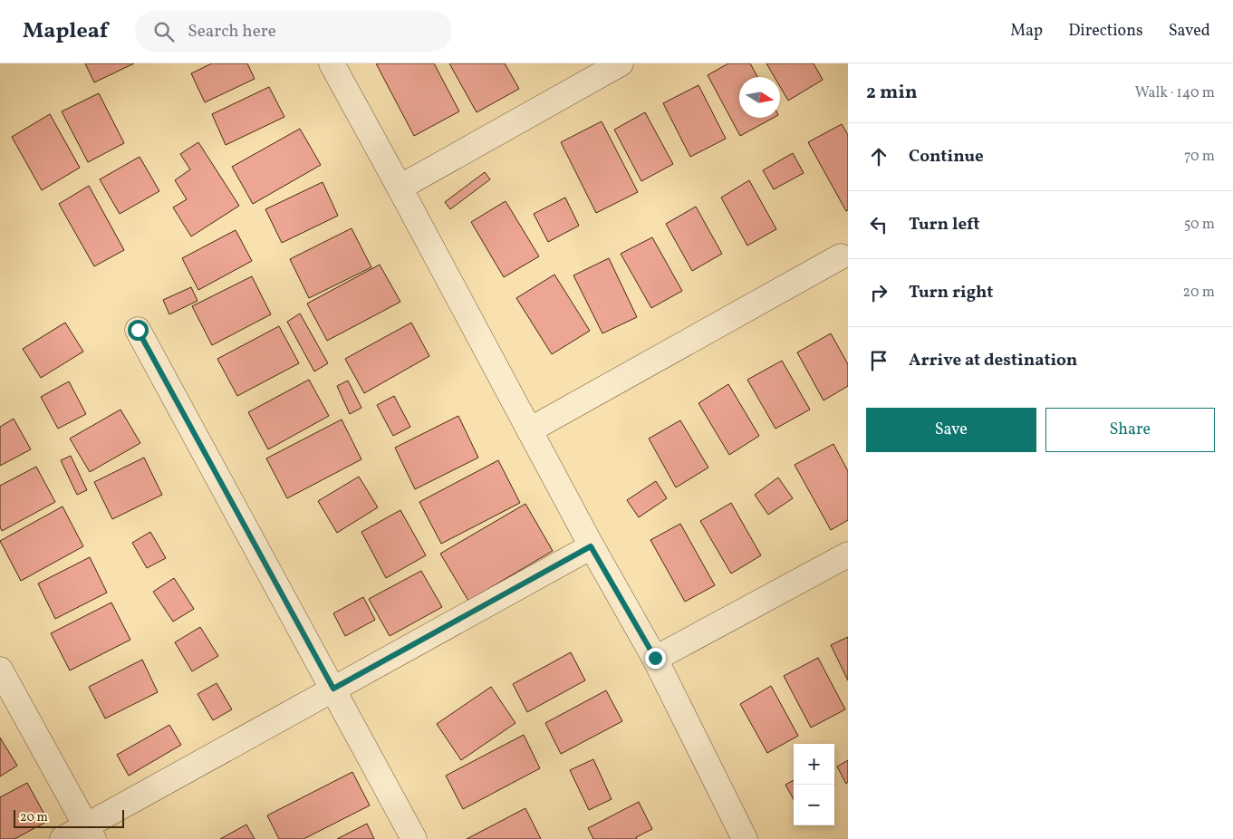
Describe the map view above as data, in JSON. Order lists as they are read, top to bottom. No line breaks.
{"scale_bar":"20 m","north":"right","page":{"header":"Mapleaf","search":"Search here","nav":["Map","Directions","Saved"],"heading":["2 min","Walk · 140 m"],"list":[["Continue","70 m"],["Turn left","50 m"],["Turn right","20 m"],"Arrive at destination"],"buttons":["Save","Share"],"map_buttons":["+","−"],"scale":"20 m"}}
